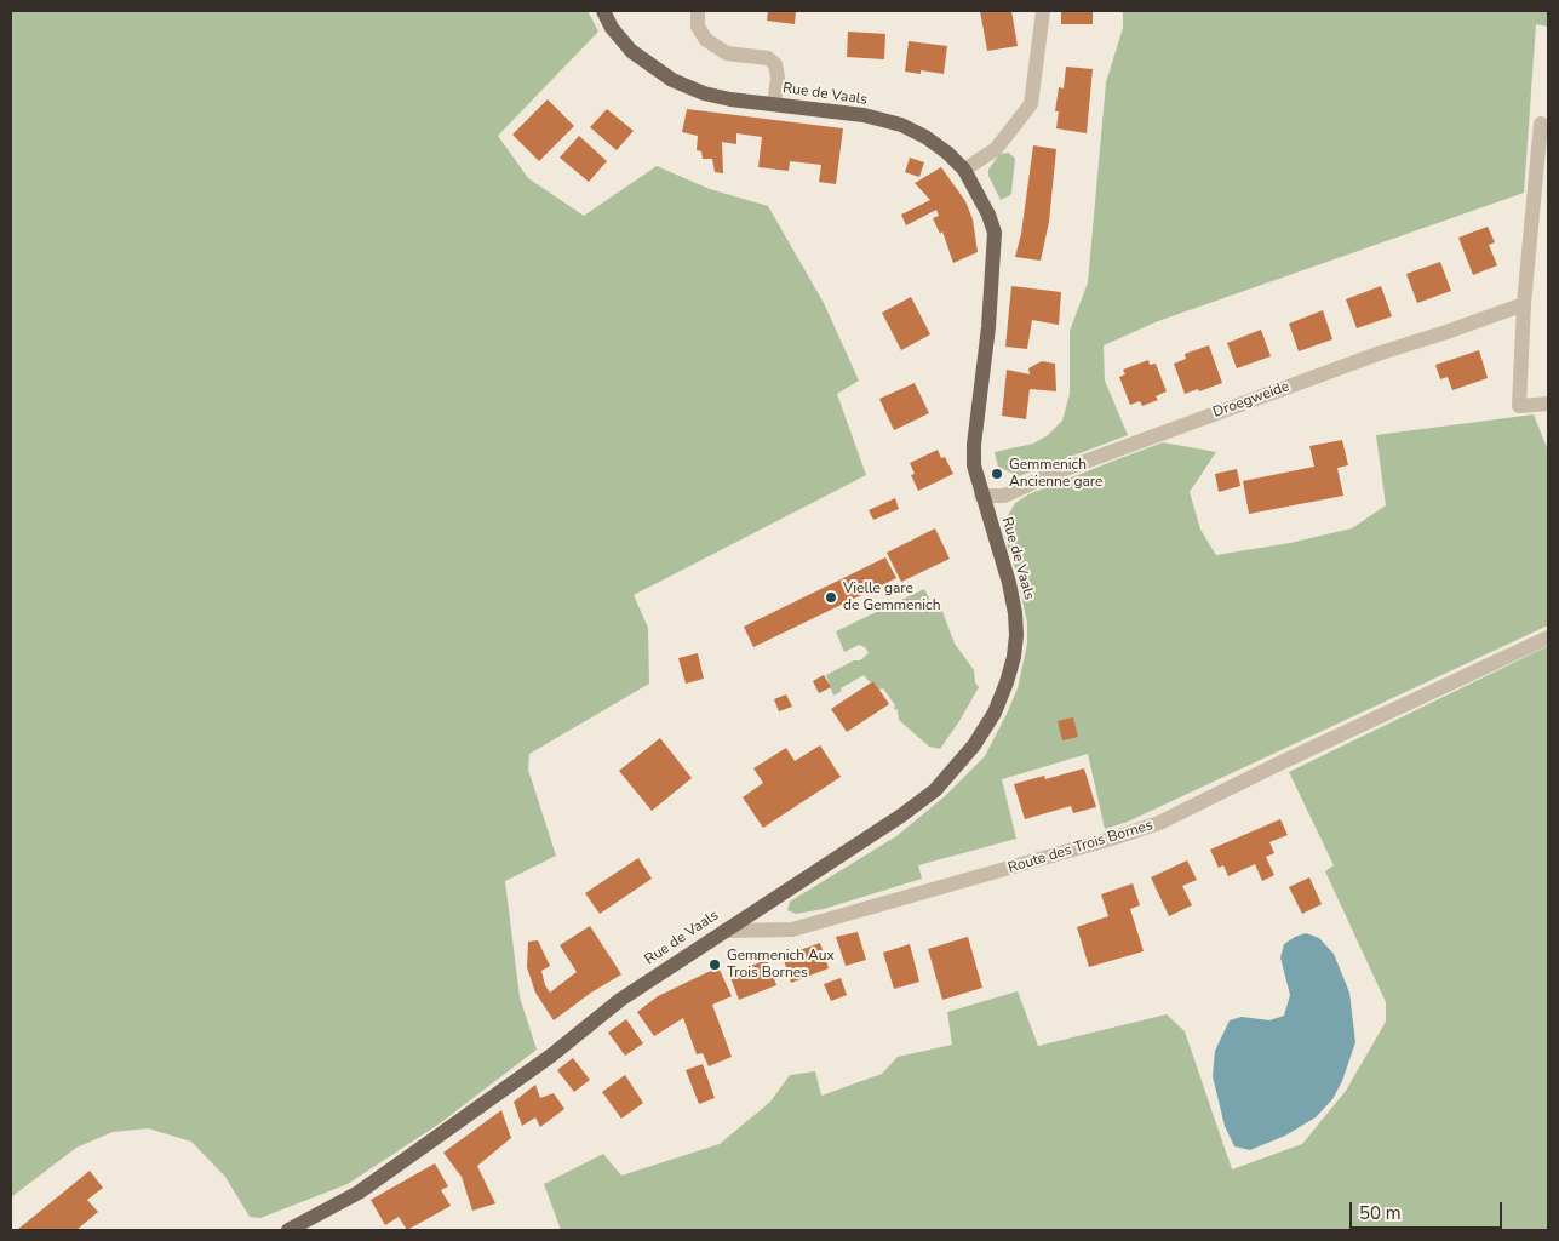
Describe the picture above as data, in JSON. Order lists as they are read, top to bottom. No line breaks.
{"streets":{"main road":["Rue de Vaals"],"street":["Droegweide","Route des Trois Bornes"]},"crossings":[["Rue de Vaals","Droegweide"],["Rue de Vaals","Route des Trois Bornes"]],"places":["Gemmenich Ancienne gare","Vielle gare de Gemmenich","Gemmenich Aux Trois Bornes"],"scale_bar":"50 m"}
